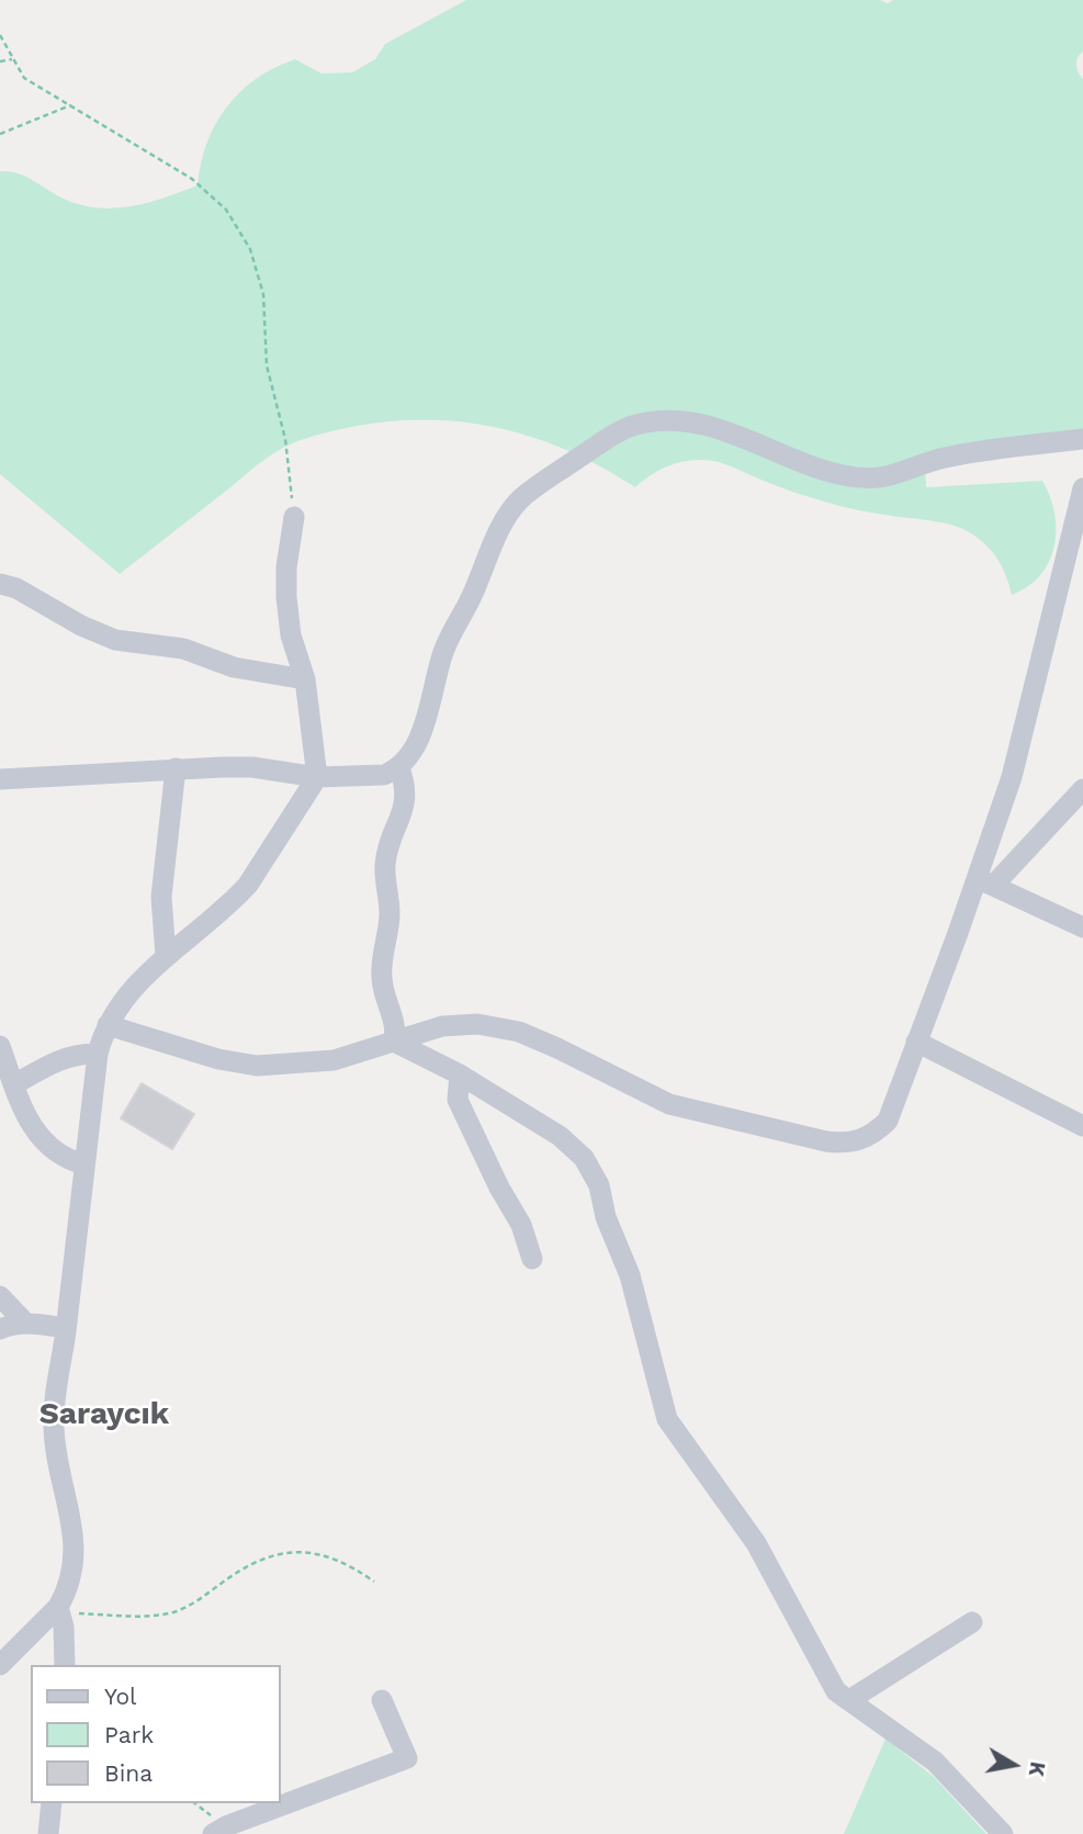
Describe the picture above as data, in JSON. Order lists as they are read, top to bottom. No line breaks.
{"districts":["Saraycık"],"legend":["Yol","Park","Bina"],"north":"right"}
